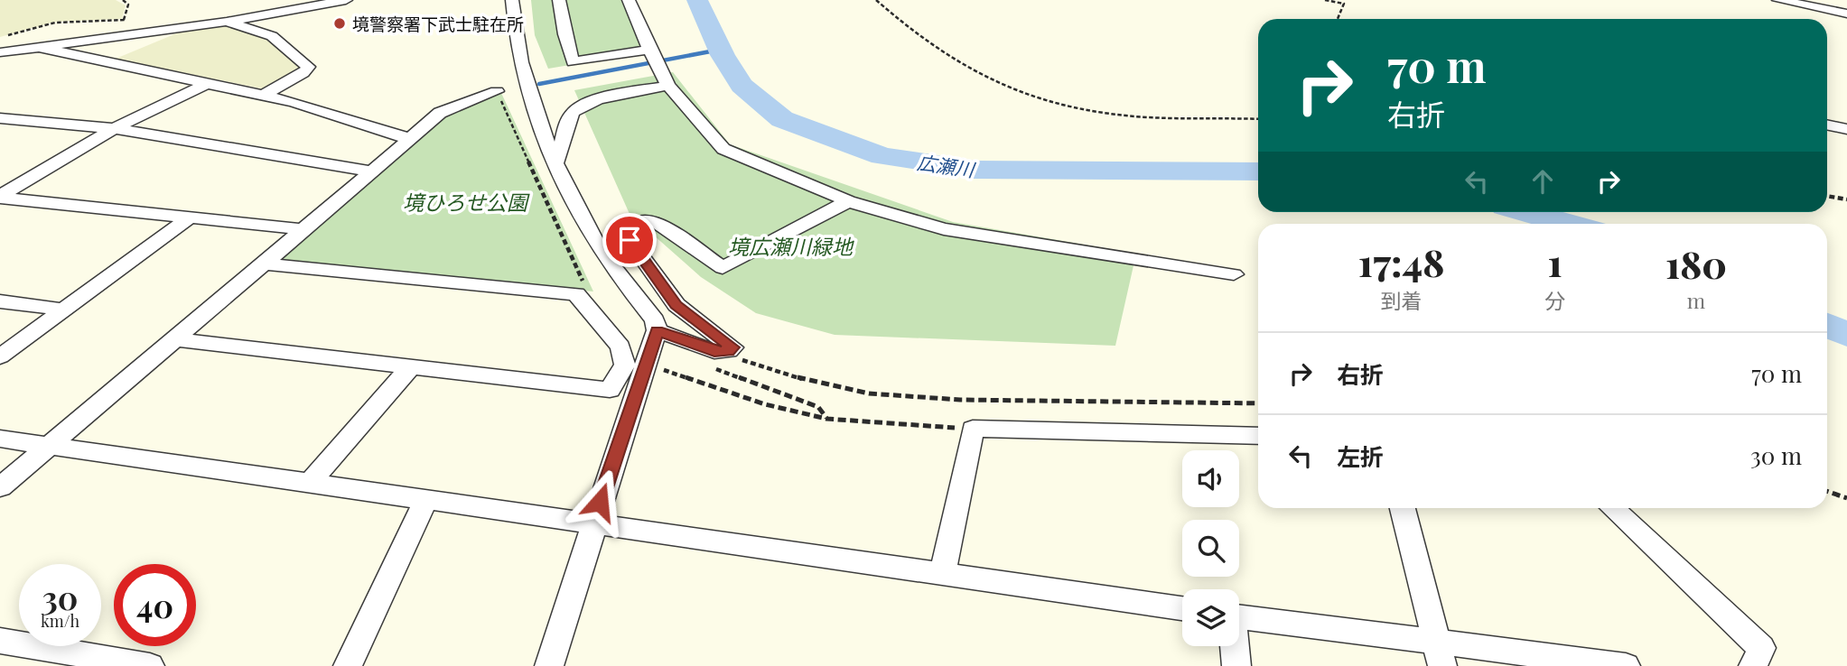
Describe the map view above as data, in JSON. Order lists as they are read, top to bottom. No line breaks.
{"water":["広瀬川"],"parks":["境ひろせ公園","境広瀬川緑地"],"places":["境警察署下武士駐在所"],"page":{"turn":["70 m","右折"],"eta":["17:48","到着","1","分","180","m"],"list":[{"name":"右折","value":"70 m"},{"name":"左折","value":"30 m"}],"speed":"30 km/h","limit":"40"}}
